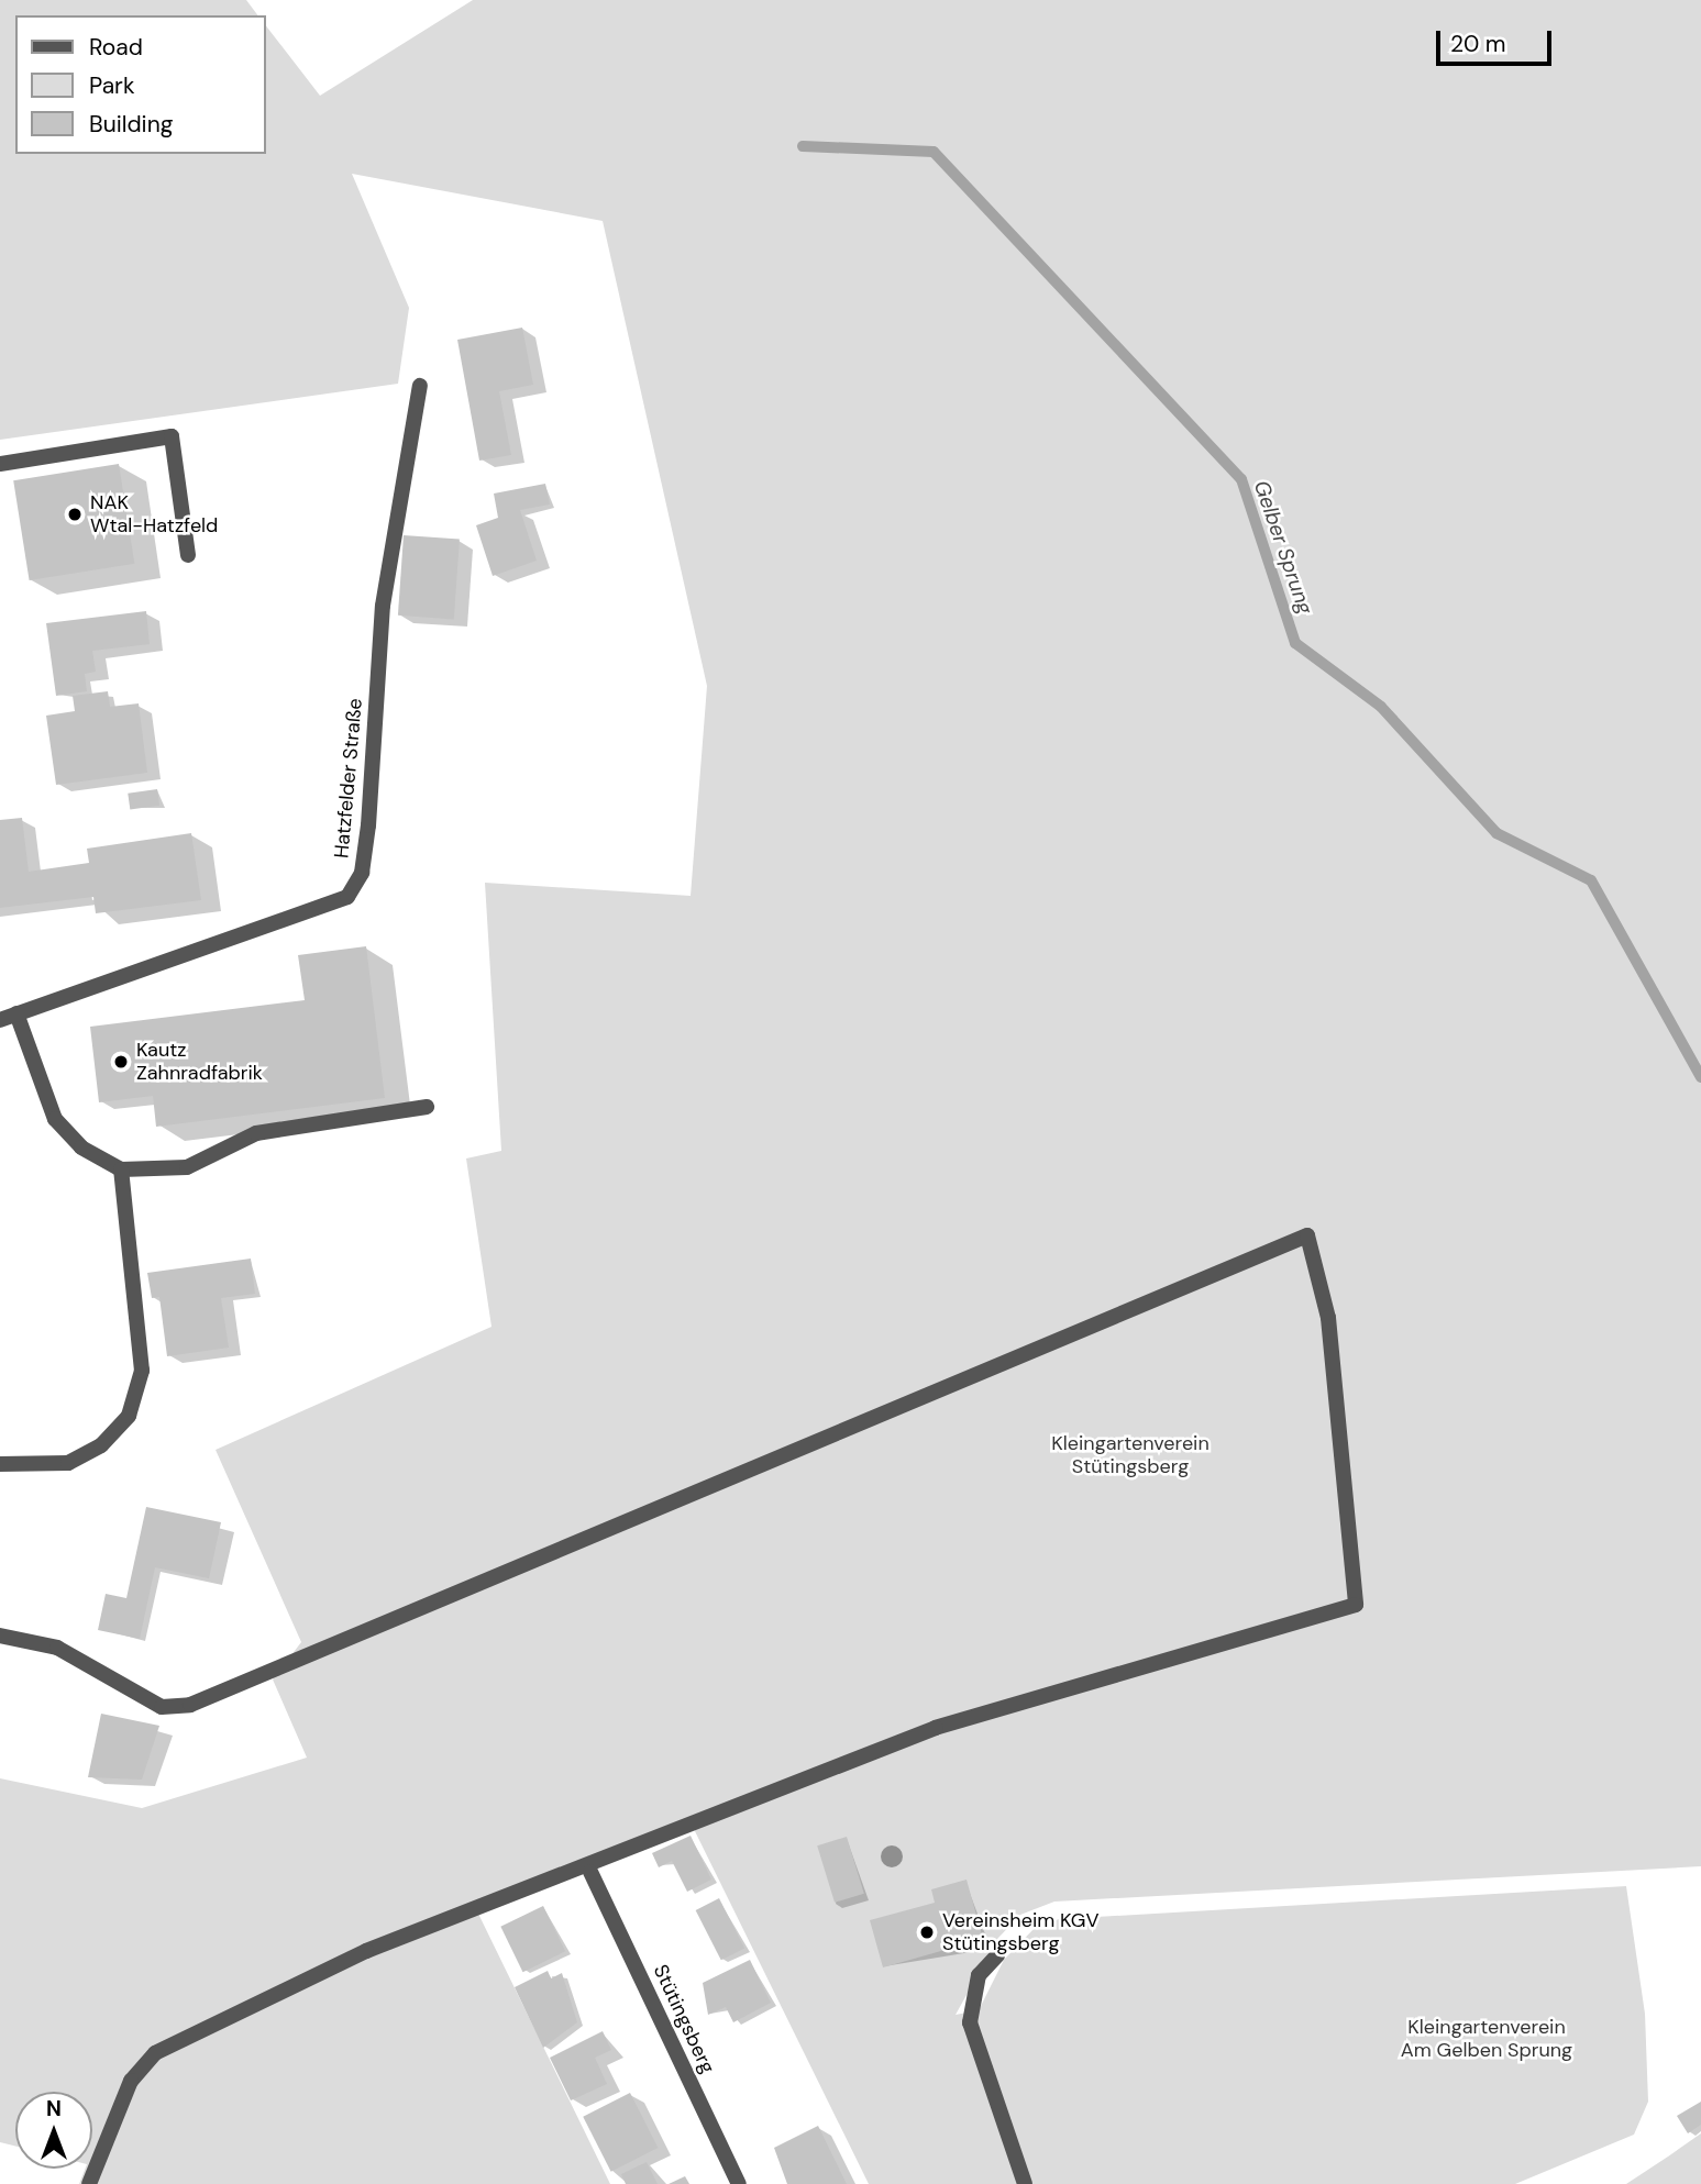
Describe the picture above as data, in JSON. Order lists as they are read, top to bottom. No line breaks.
{"streets":{"street":["Hatzfelder Straße","Stütingsberg"]},"water":["Gelber Sprung"],"parks":["Kleingartenverein Stütingsberg","Kleingartenverein Am Gelben Sprung"],"places":["NAK Wtal-Hatzfeld","Kautz Zahnradfabrik","Vereinsheim KGV Stütingsberg"],"legend":["Road","Park","Building"],"scale_bar":"20 m","north":"top"}
